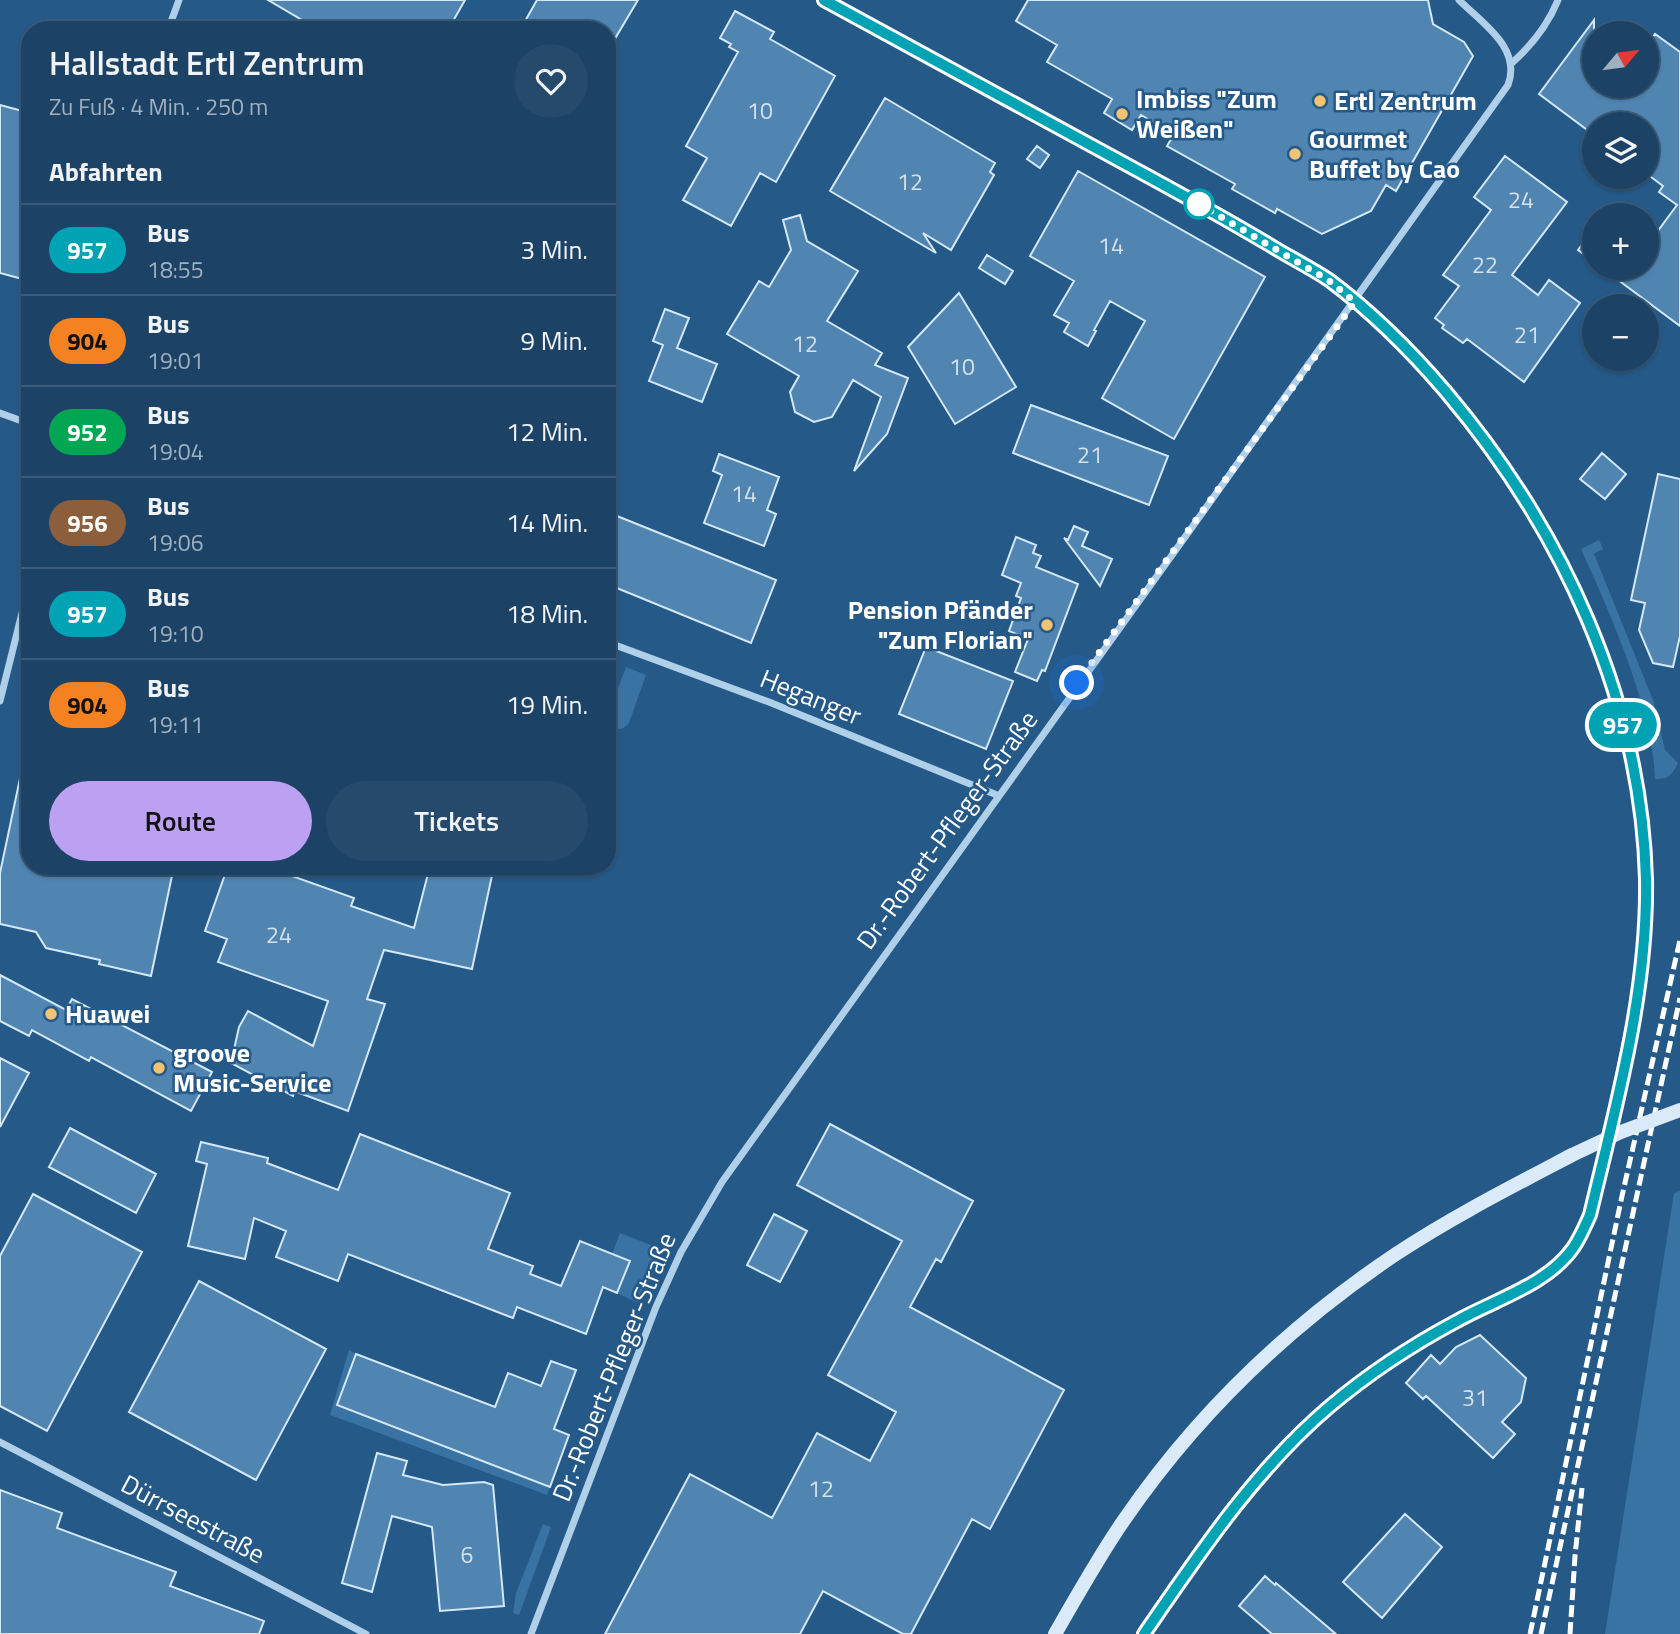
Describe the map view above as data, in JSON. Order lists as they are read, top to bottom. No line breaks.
{"streets":{"street":["Heganger","Dr.-Robert-Pfleger-Straße","Dürrseestraße"]},"crossings":[["Heganger","Dr.-Robert-Pfleger-Straße"]],"places":["Ertl Zentrum","Imbiss \"Zum Weißen\"","Gourmet Buffet by Cao","Pension Pfänder \"Zum Florian\"","Huawei","groove Music-Service"],"lines":["bus line 957"],"house_numbers":["10","12","24","14","22","21","12","10","21","14","24","31","12","6"],"north":"top right","page":{"on_map":"957","map_buttons":["+","−"],"heading":[["Hallstadt Ertl Zentrum","Zu Fuß · 4 Min. · 250 m"],"Abfahrten"],"list":[{"mark":"957","name":"Bus","note":"18:55","value":"3 Min."},{"mark":"904","name":"Bus","note":"19:01","value":"9 Min."},{"mark":"952","name":"Bus","note":"19:04","value":"12 Min."},{"mark":"956","name":"Bus","note":"19:06","value":"14 Min."},{"mark":"957","name":"Bus","note":"19:10","value":"18 Min."},{"mark":"904","name":"Bus","note":"19:11","value":"19 Min."}],"buttons":["Route","Tickets"]}}
